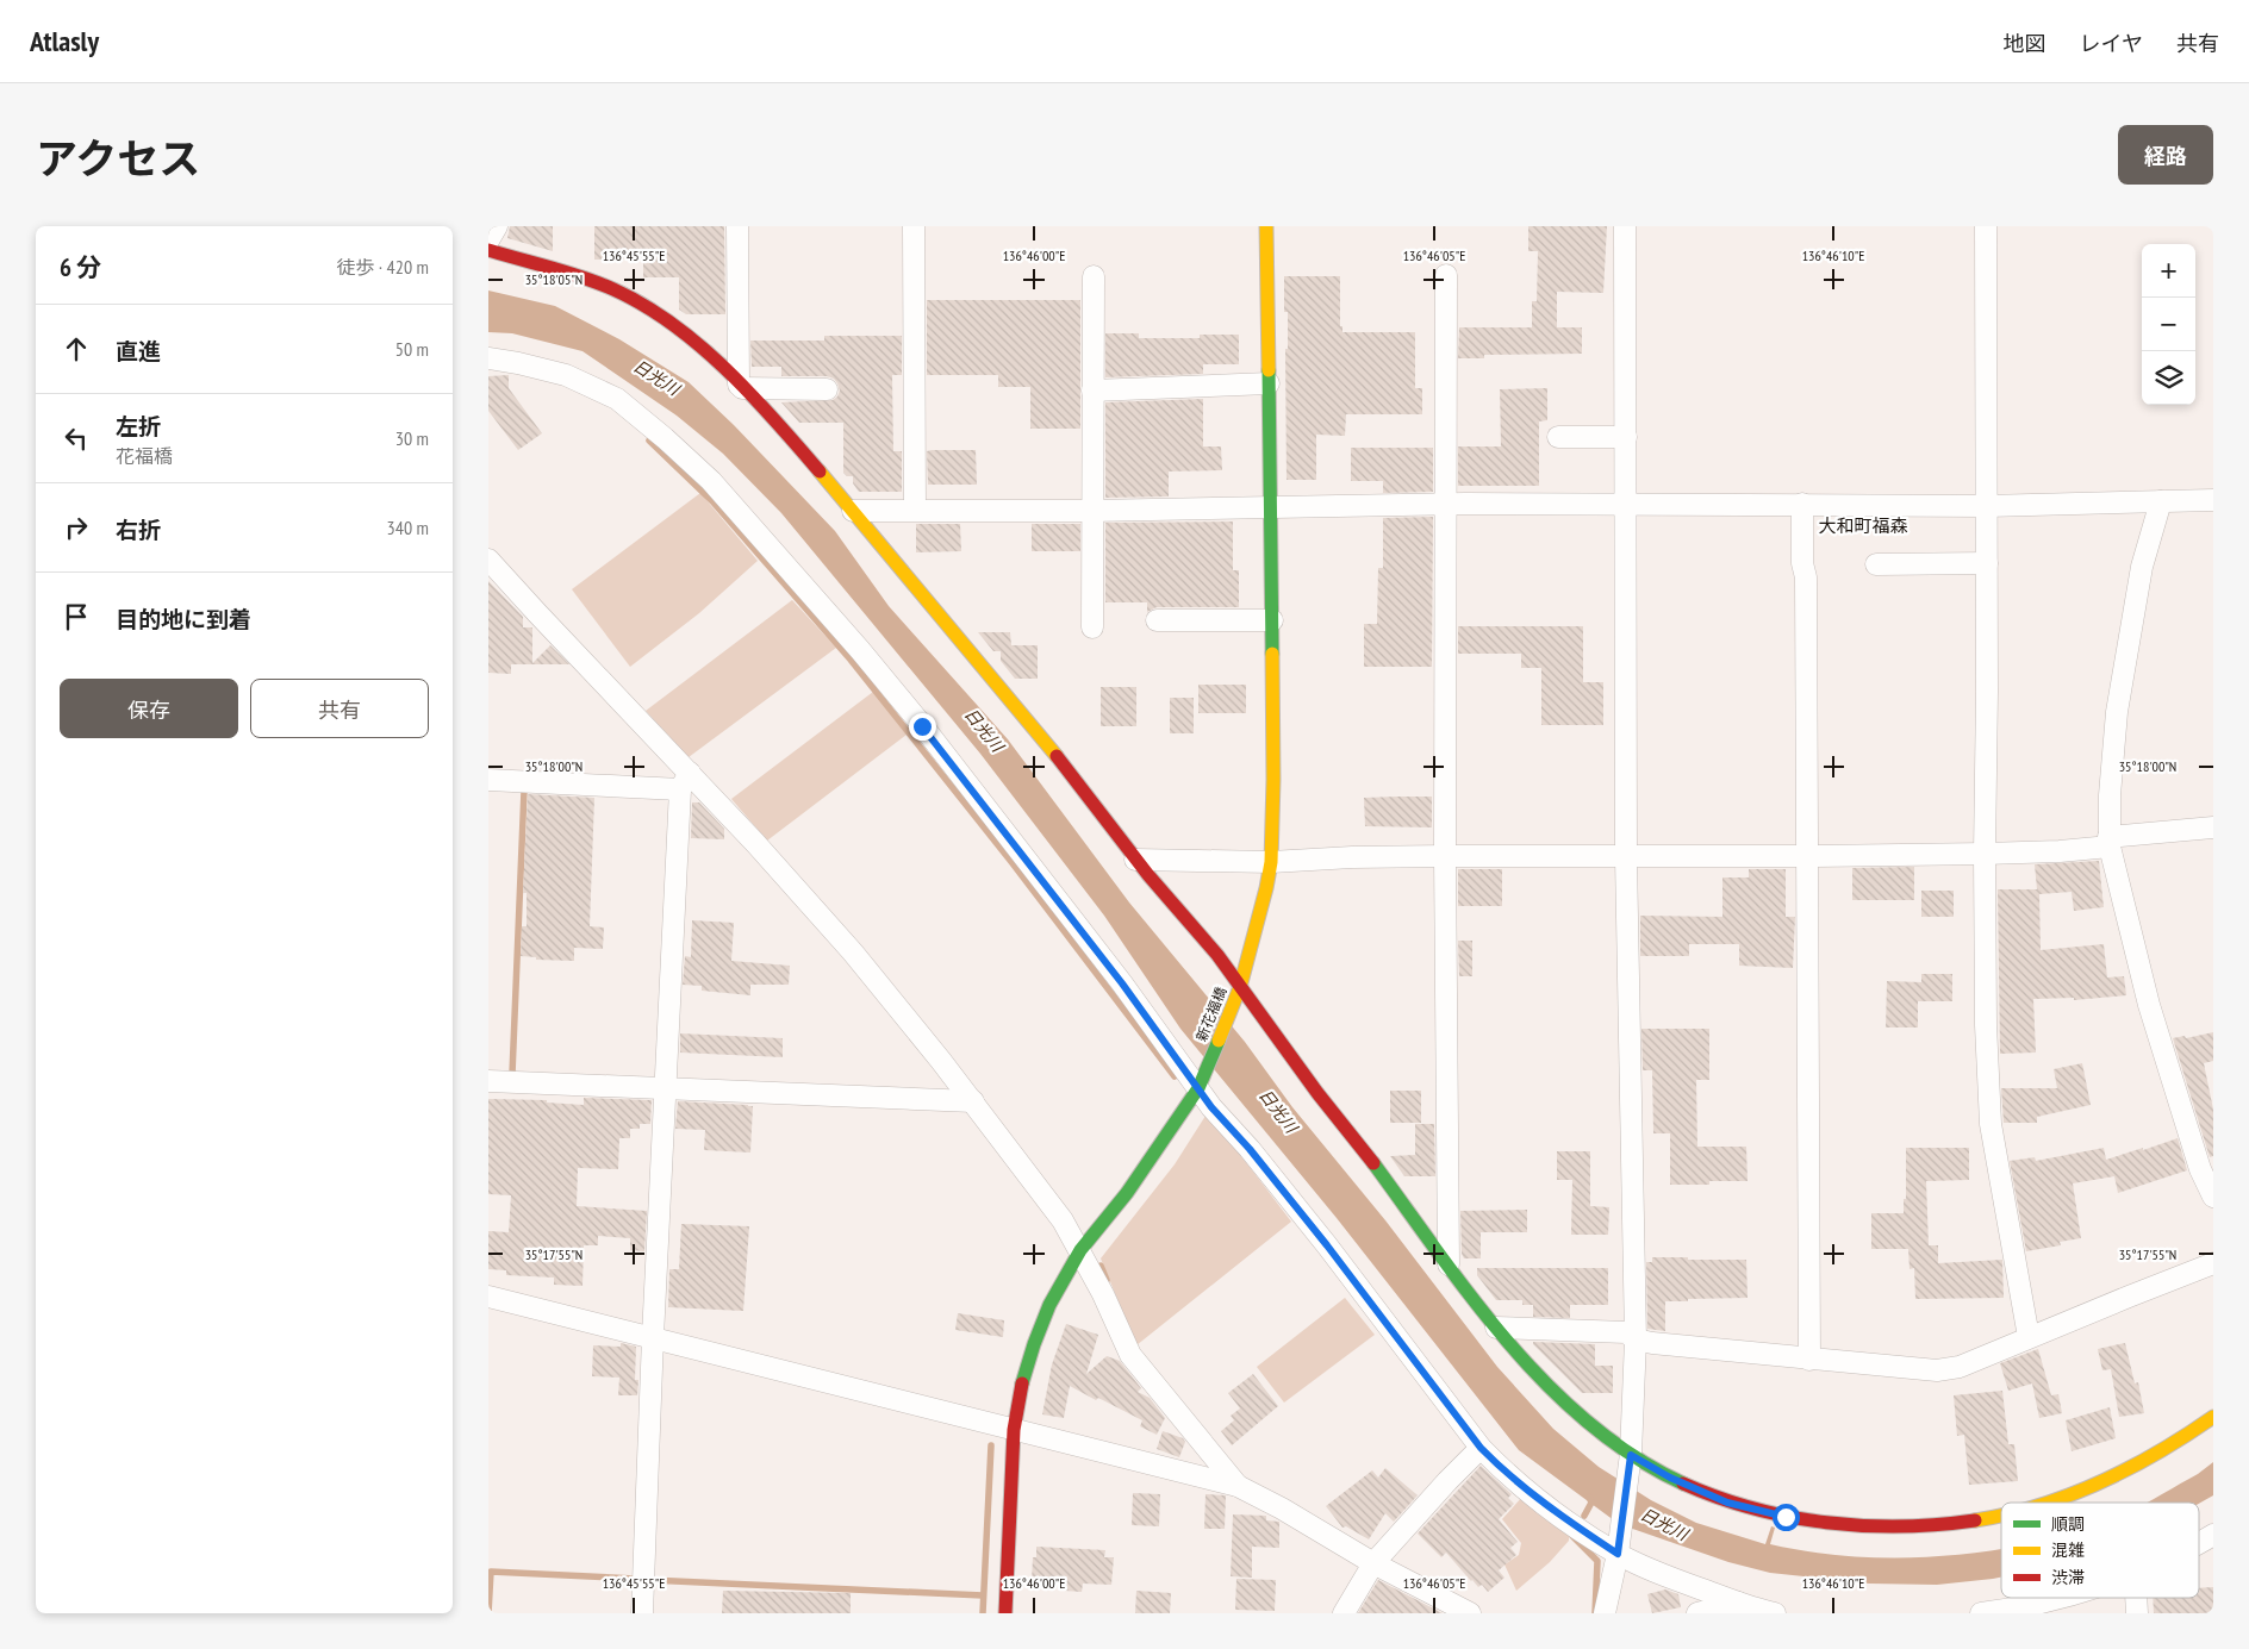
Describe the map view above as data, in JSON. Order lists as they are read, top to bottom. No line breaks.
{"streets":{"street":["新花福橋"]},"districts":["大和町福森"],"water":["日光川"],"legend":["順調","混雑","渋滞"],"page":{"header":"Atlasly","nav":["地図","レイヤ","共有"],"title":"アクセス","buttons":["経路",["保存","共有"]],"heading":["6 分","徒歩 · 420 m"],"map_buttons":["+","−"],"list":[["直進","50 m"],["左折","花福橋","30 m"],["右折","340 m"],"目的地に到着"]},"coordinates":["136°45'55\"E","136°46'00\"E","136°46'05\"E","136°46'10\"E","35°18'05\"N","35°18'00\"N","35°17'55\"N"]}
